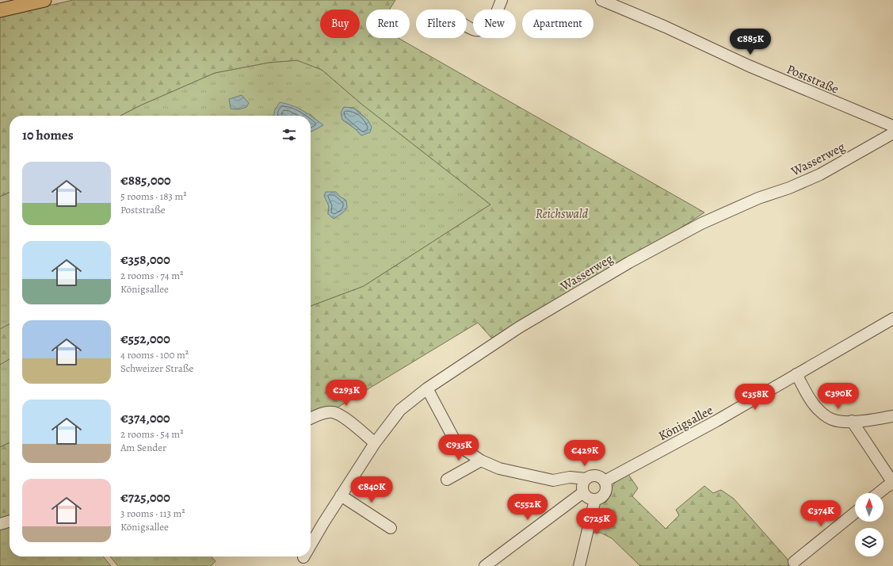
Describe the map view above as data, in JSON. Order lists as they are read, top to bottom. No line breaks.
{"streets":{"street":["Poststraße","Wasserweg","Königsallee"]},"parks":["Reichswald"],"north":"top","page":{"chip":["Buy","Rent","Filters","New","Apartment"],"price":["€885K","€293K","€390K","€358K","€935K","€429K","€840K","€552K","€374K","€725K"],"heading":"10 homes","list":[{"name":"€885,000","note":"5 rooms · 183 m² · Poststraße"},{"name":"€358,000","note":"2 rooms · 74 m² · Königsallee"},{"name":"€552,000","note":"4 rooms · 100 m² · Schweizer Straße"},{"name":"€374,000","note":"2 rooms · 54 m² · Am Sender"},{"name":"€725,000","note":"3 rooms · 113 m² · Königsallee"}]}}
